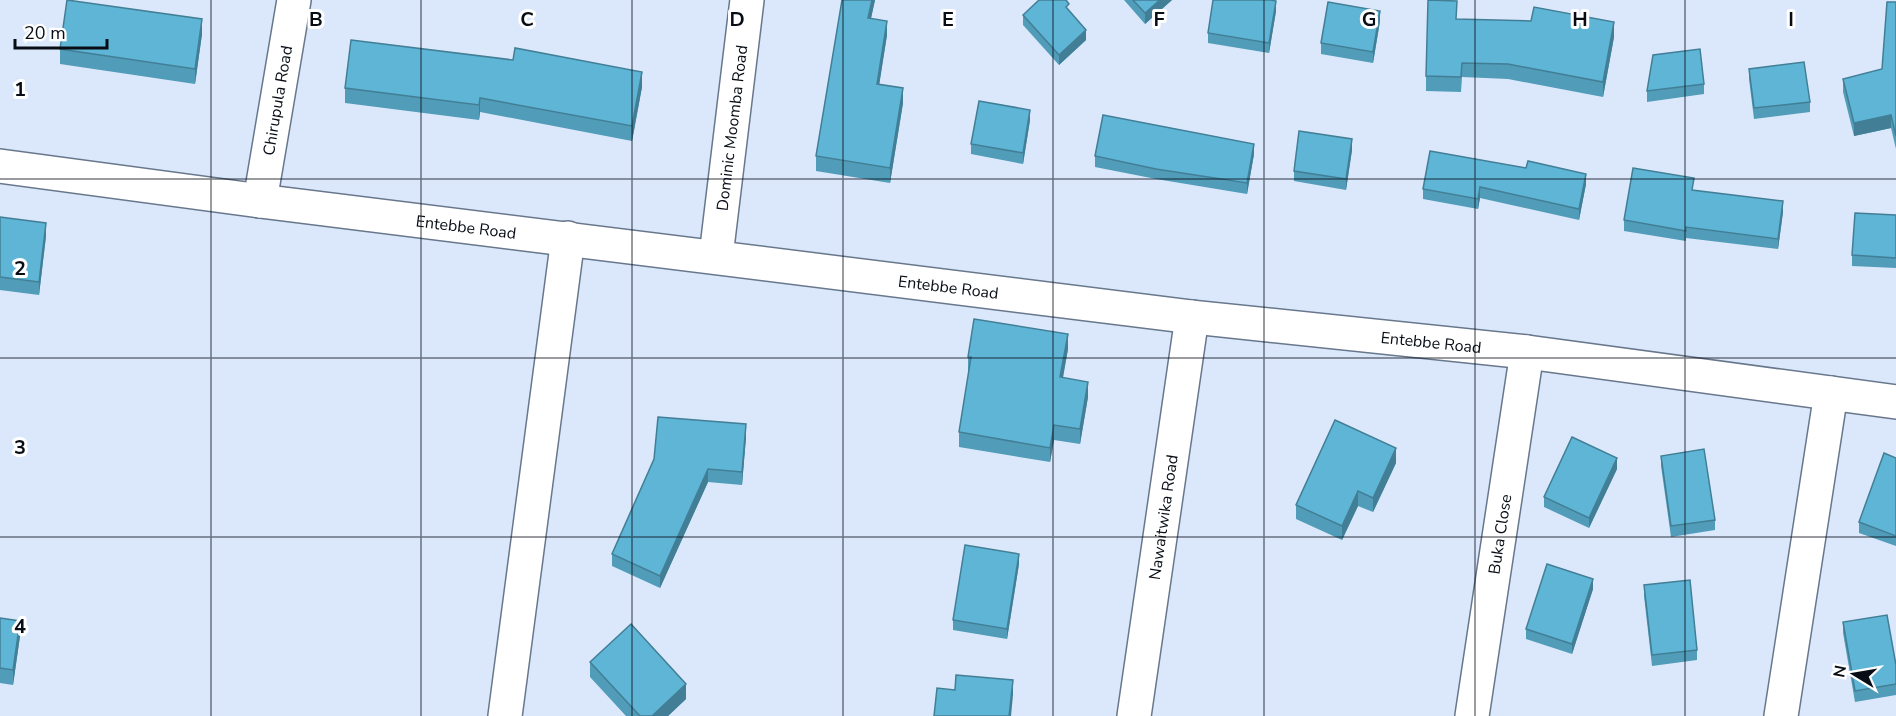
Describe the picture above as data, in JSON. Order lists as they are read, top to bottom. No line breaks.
{"streets":{"street":["Chirupula Road","Dominic Moomba Road","Entebbe Road","Nawaitwika Road","Buka Close"]},"crossings":[["Chirupula Road","Entebbe Road"],["Dominic Moomba Road","Entebbe Road"],["Entebbe Road","Nawaitwika Road"],["Entebbe Road","Buka Close"]],"scale_bar":"20 m","north":"left","grid":{"columns":["B","C","D","E","F","G","H","I"],"rows":["1","2","3","4"]}}
